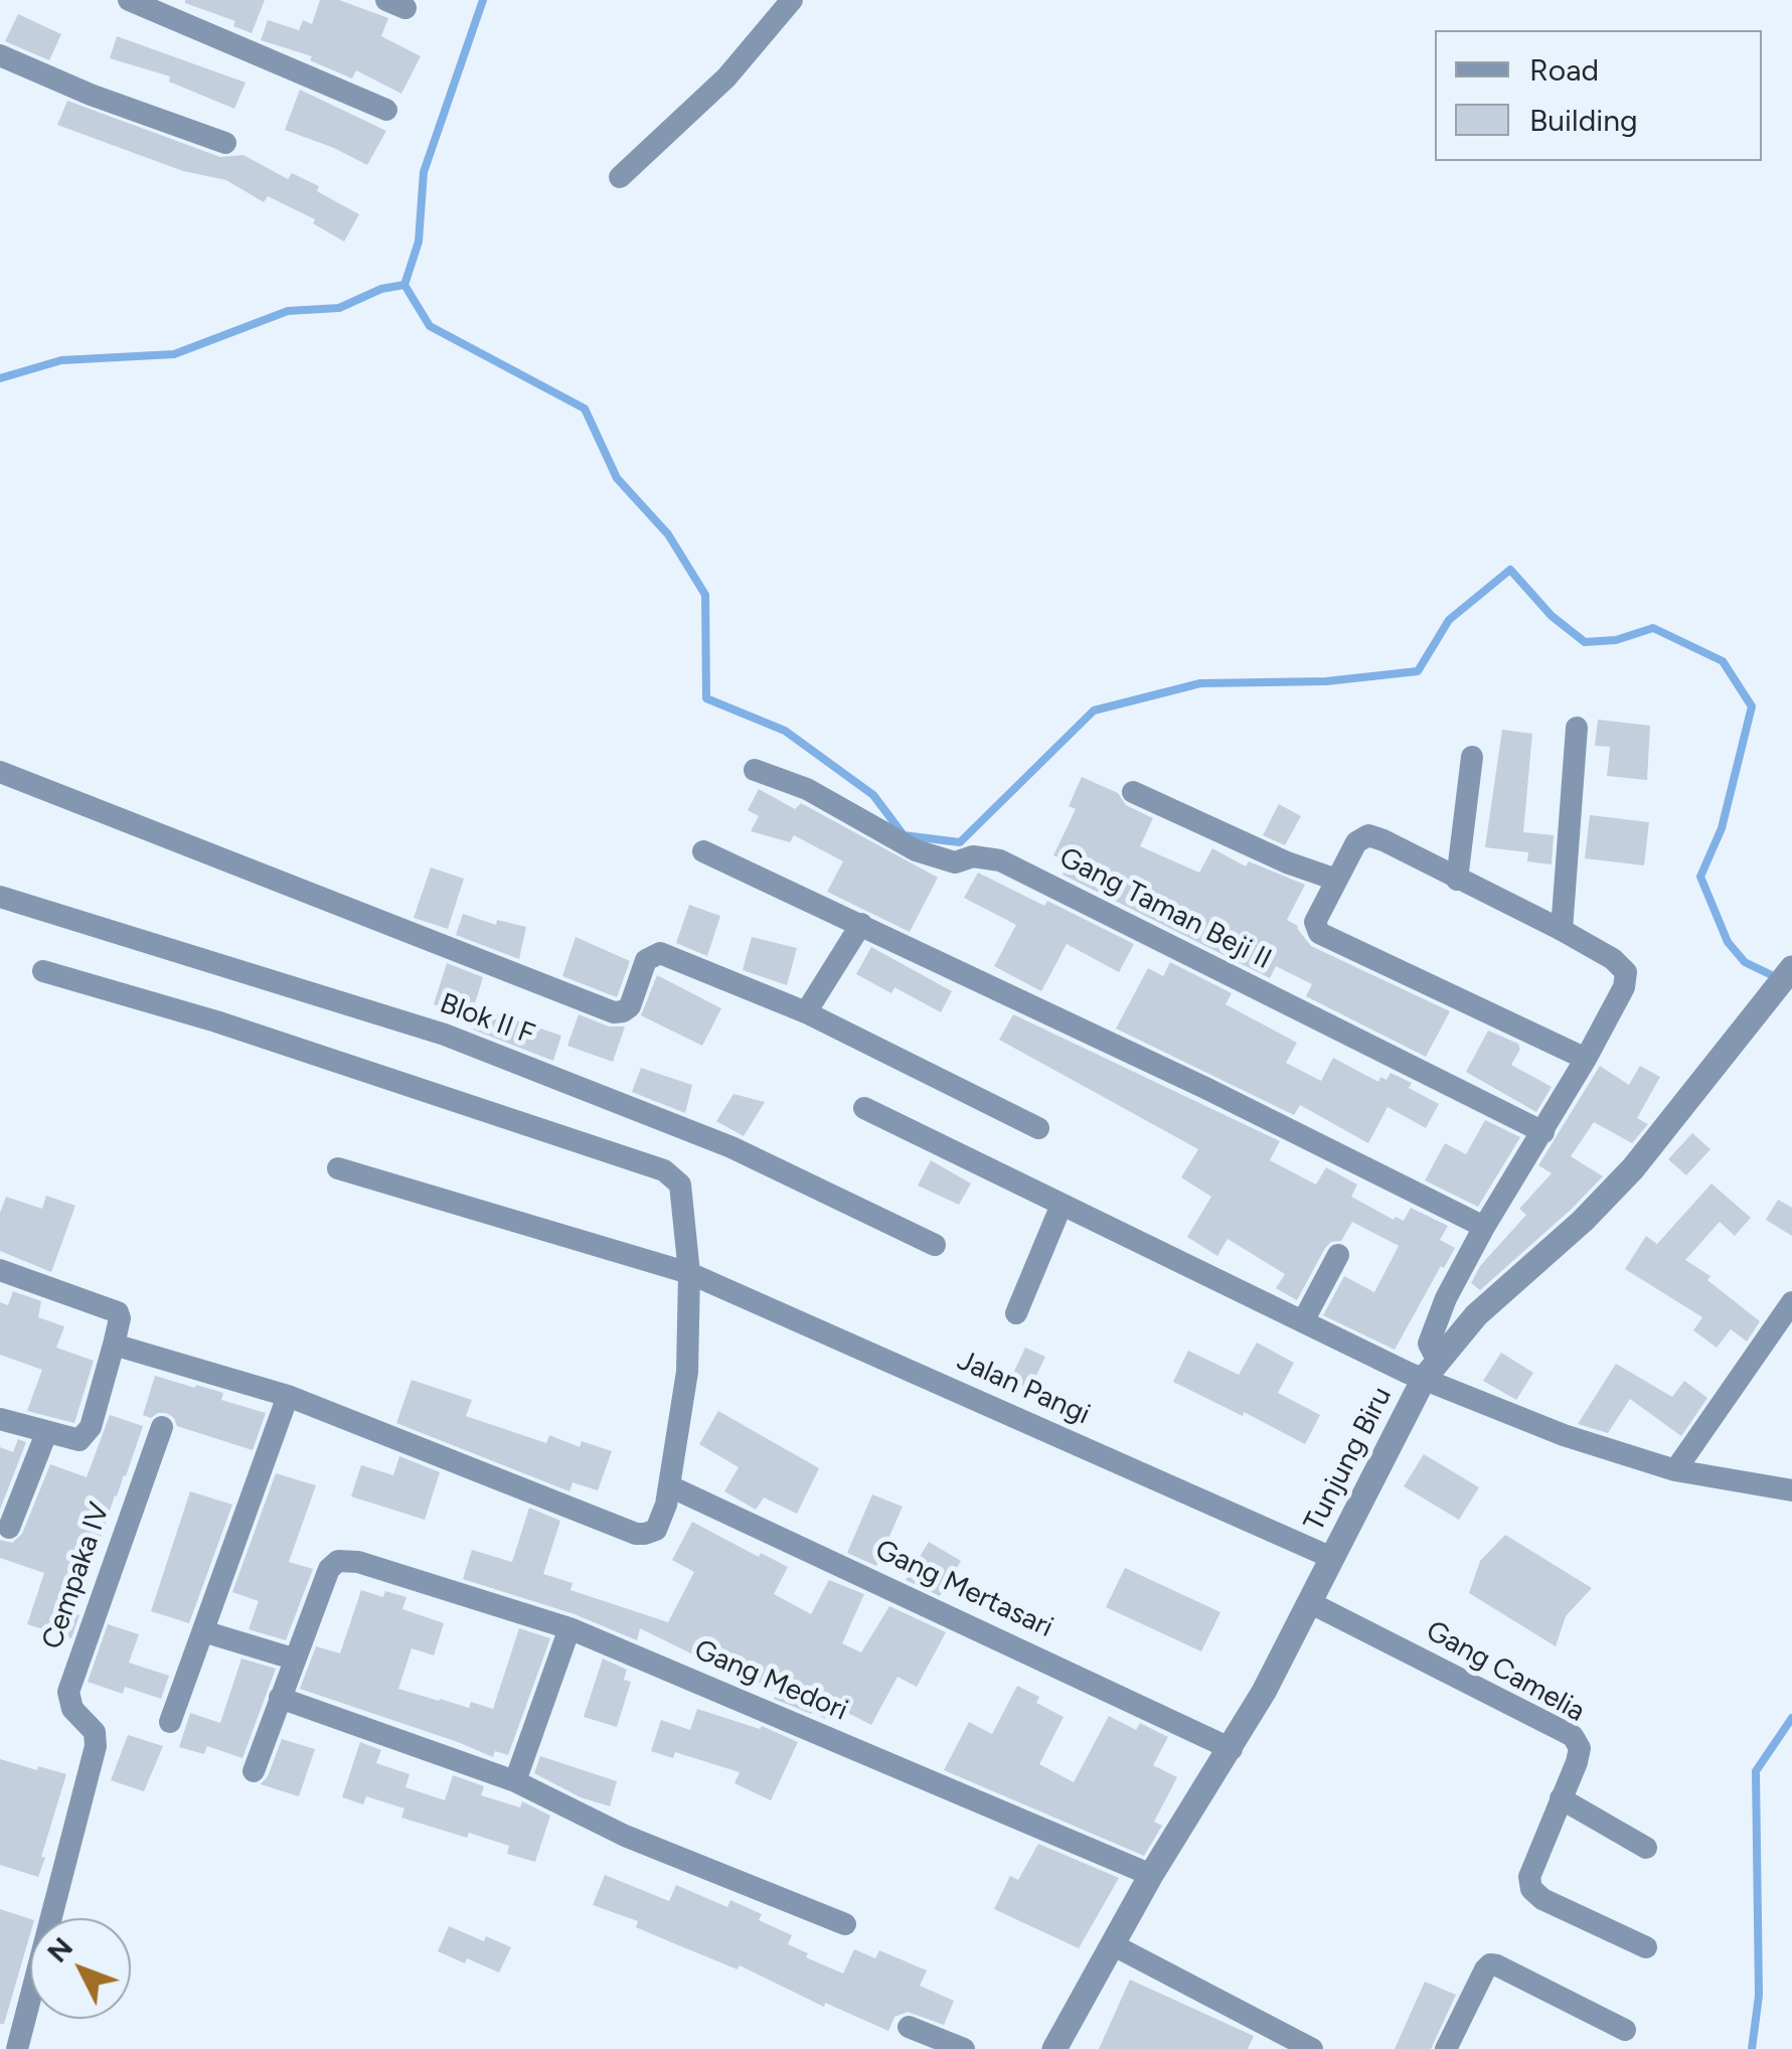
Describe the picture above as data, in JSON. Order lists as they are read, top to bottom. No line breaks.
{"streets":{"street":["Gang Taman Beji II","Blok II F","Jalan Pangi","Tunjung Biru","Cempaka IV","Gang Mertasari","Gang Camelia","Gang Medori"]},"crossings":[["Jalan Pangi","Tunjung Biru"],["Tunjung Biru","Gang Mertasari"],["Tunjung Biru","Gang Camelia"],["Tunjung Biru","Gang Medori"]],"legend":["Road","Building"],"north":"top left"}
